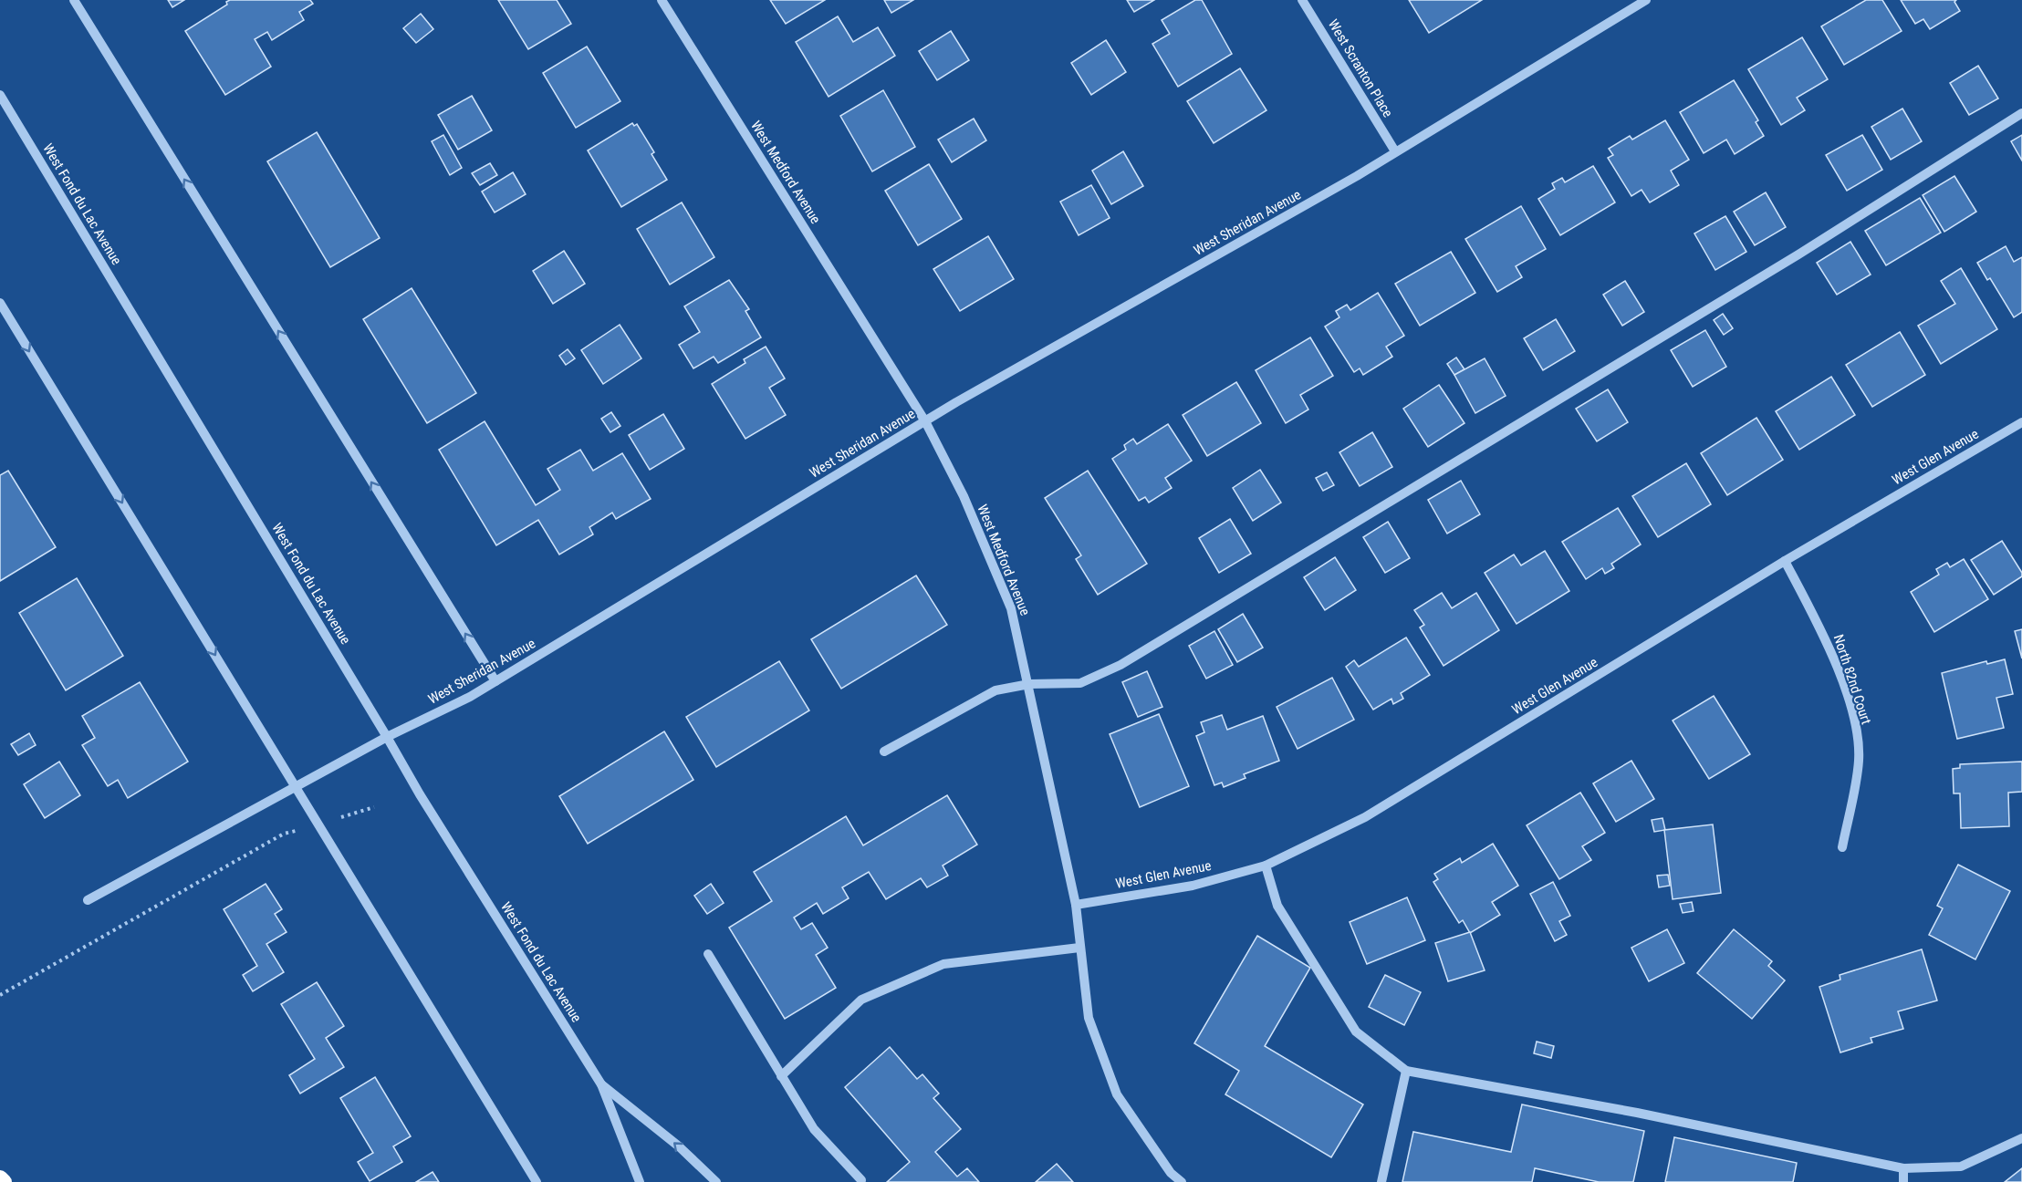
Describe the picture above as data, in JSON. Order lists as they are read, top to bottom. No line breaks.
{"streets":{"street":["West Scranton Place","West Medford Avenue","West Fond du Lac Avenue","West Sheridan Avenue","West Glen Avenue","North 82nd Court"]},"crossings":[["West Scranton Place","West Sheridan Avenue"],["West Medford Avenue","West Sheridan Avenue"],["West Medford Avenue","West Glen Avenue"],["West Fond du Lac Avenue","West Sheridan Avenue"],["West Glen Avenue","North 82nd Court"]]}
